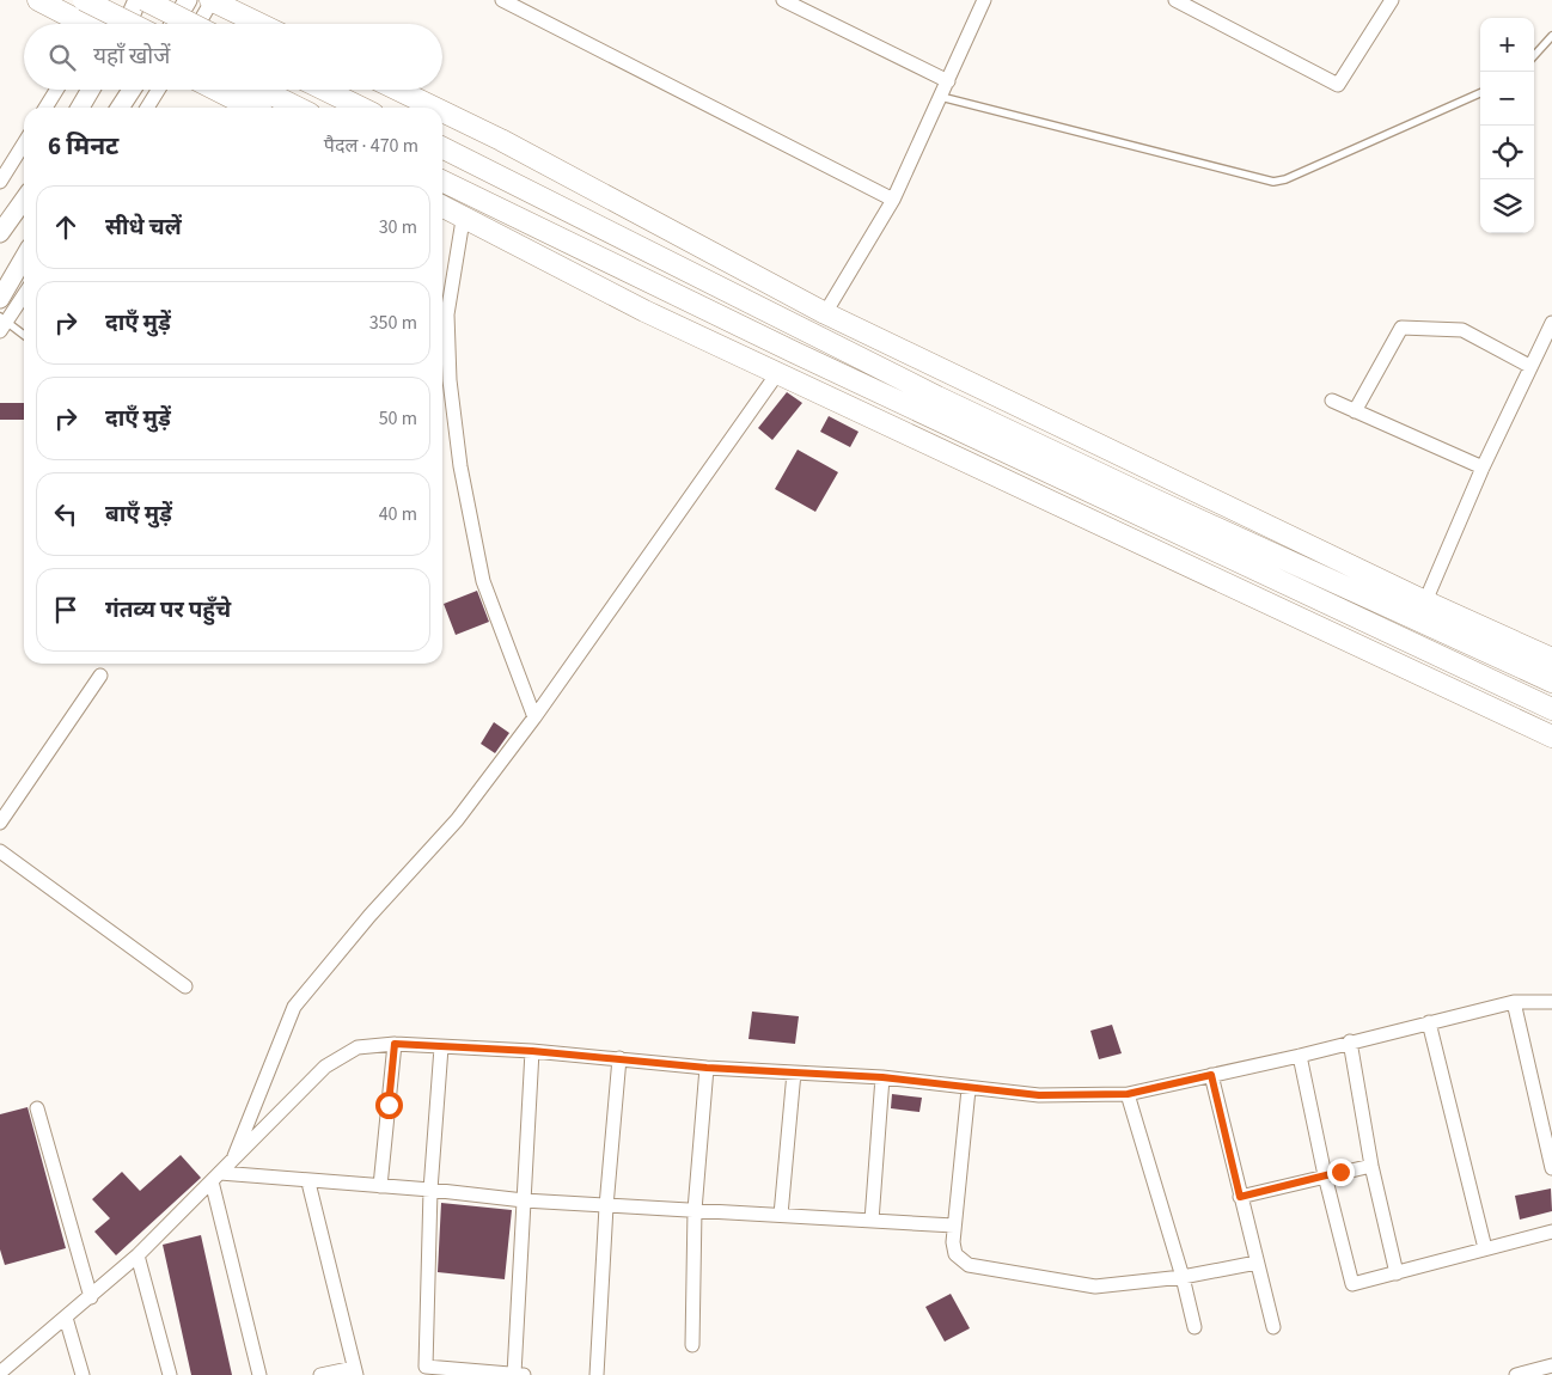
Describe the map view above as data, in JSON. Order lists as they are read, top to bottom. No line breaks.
{"page":{"map_buttons":["+","−"],"search":"यहाँ खोजें","heading":["6 मिनट","पैदल · 470 m"],"list":[["सीधे चलें","30 m"],["दाएँ मुड़ें","350 m"],["दाएँ मुड़ें","50 m"],["बाएँ मुड़ें","40 m"],"गंतव्य पर पहुँचे"]}}
